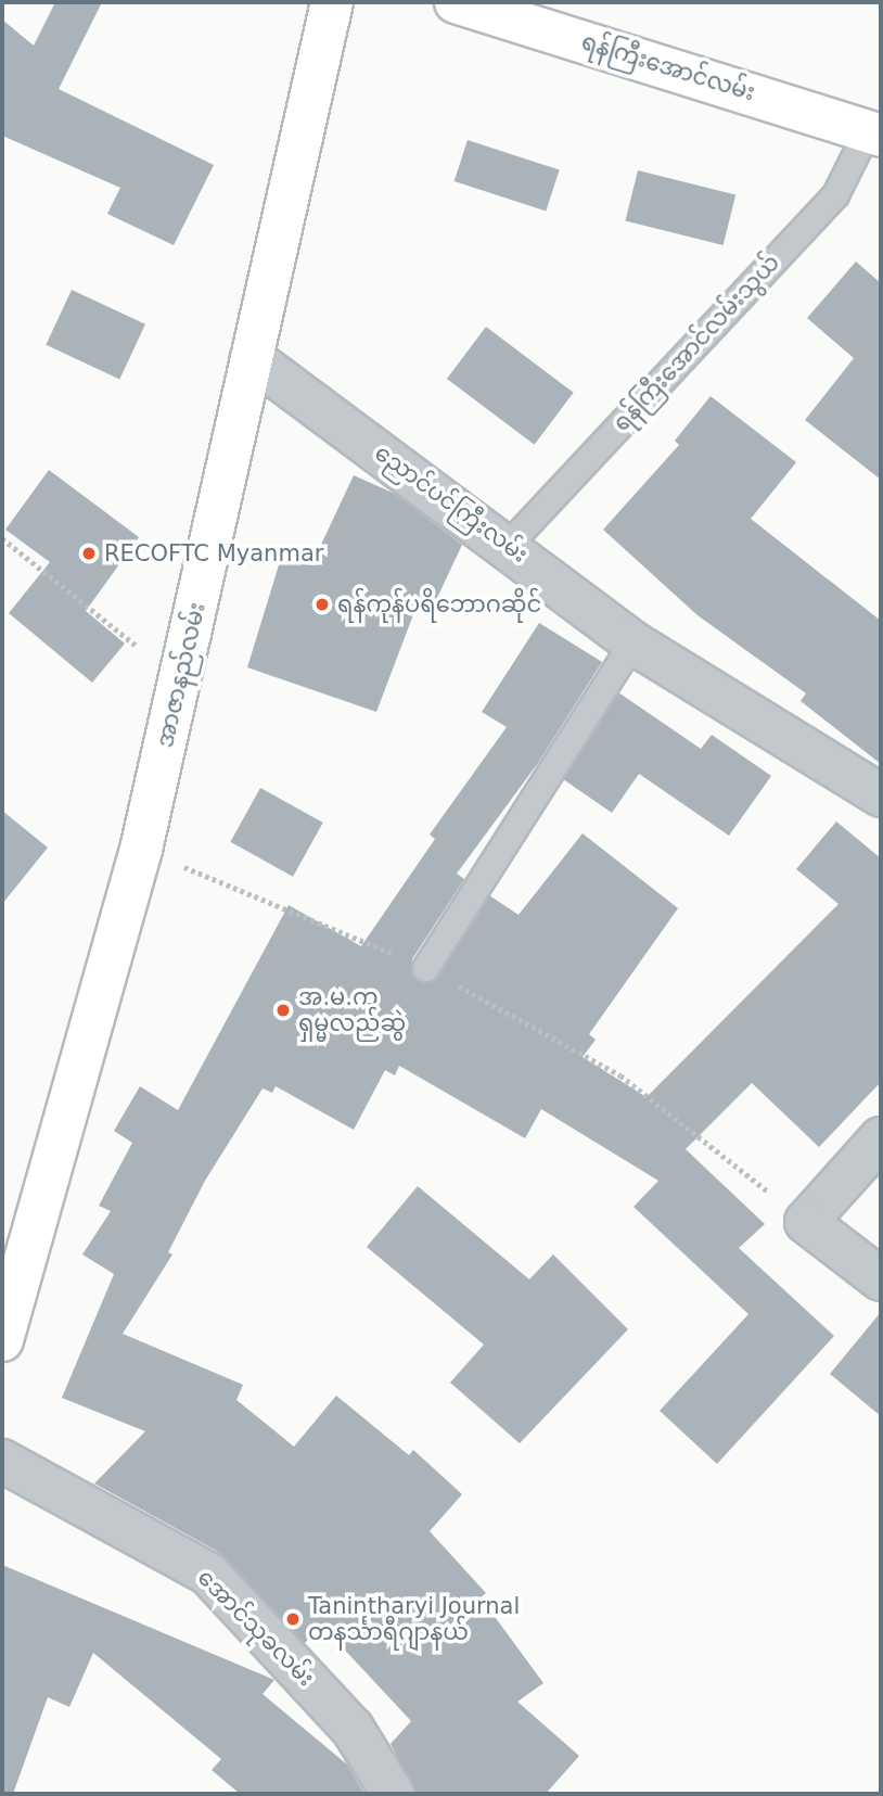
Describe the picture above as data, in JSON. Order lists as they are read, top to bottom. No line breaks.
{"streets":{"main road":["ရန်ကြီးအောင်လမ်း","အာဇာနည်လမ်း"],"street":["ညောင်ပင်ကြီးလမ်း","အောင်သုခလမ်း"],"lane":["ရန်ကြီးအောင်လမ်းသွယ်"]},"crossings":[["ရန်ကြီးအောင်လမ်း","ရန်ကြီးအောင်လမ်းသွယ်"],["ရန်ကြီးအောင်လမ်းသွယ်","ညောင်ပင်ကြီးလမ်း"],["ညောင်ပင်ကြီးလမ်း","အာဇာနည်လမ်း"]],"places":["RECOFTC Myanmar","ရန်ကုန်ပရိဘောဂဆိုင်","အ.မ.က ရှမ္မလည်ဆွဲ","Tanintharyi Journal တနင်္သာရီဂျာနယ်"]}
